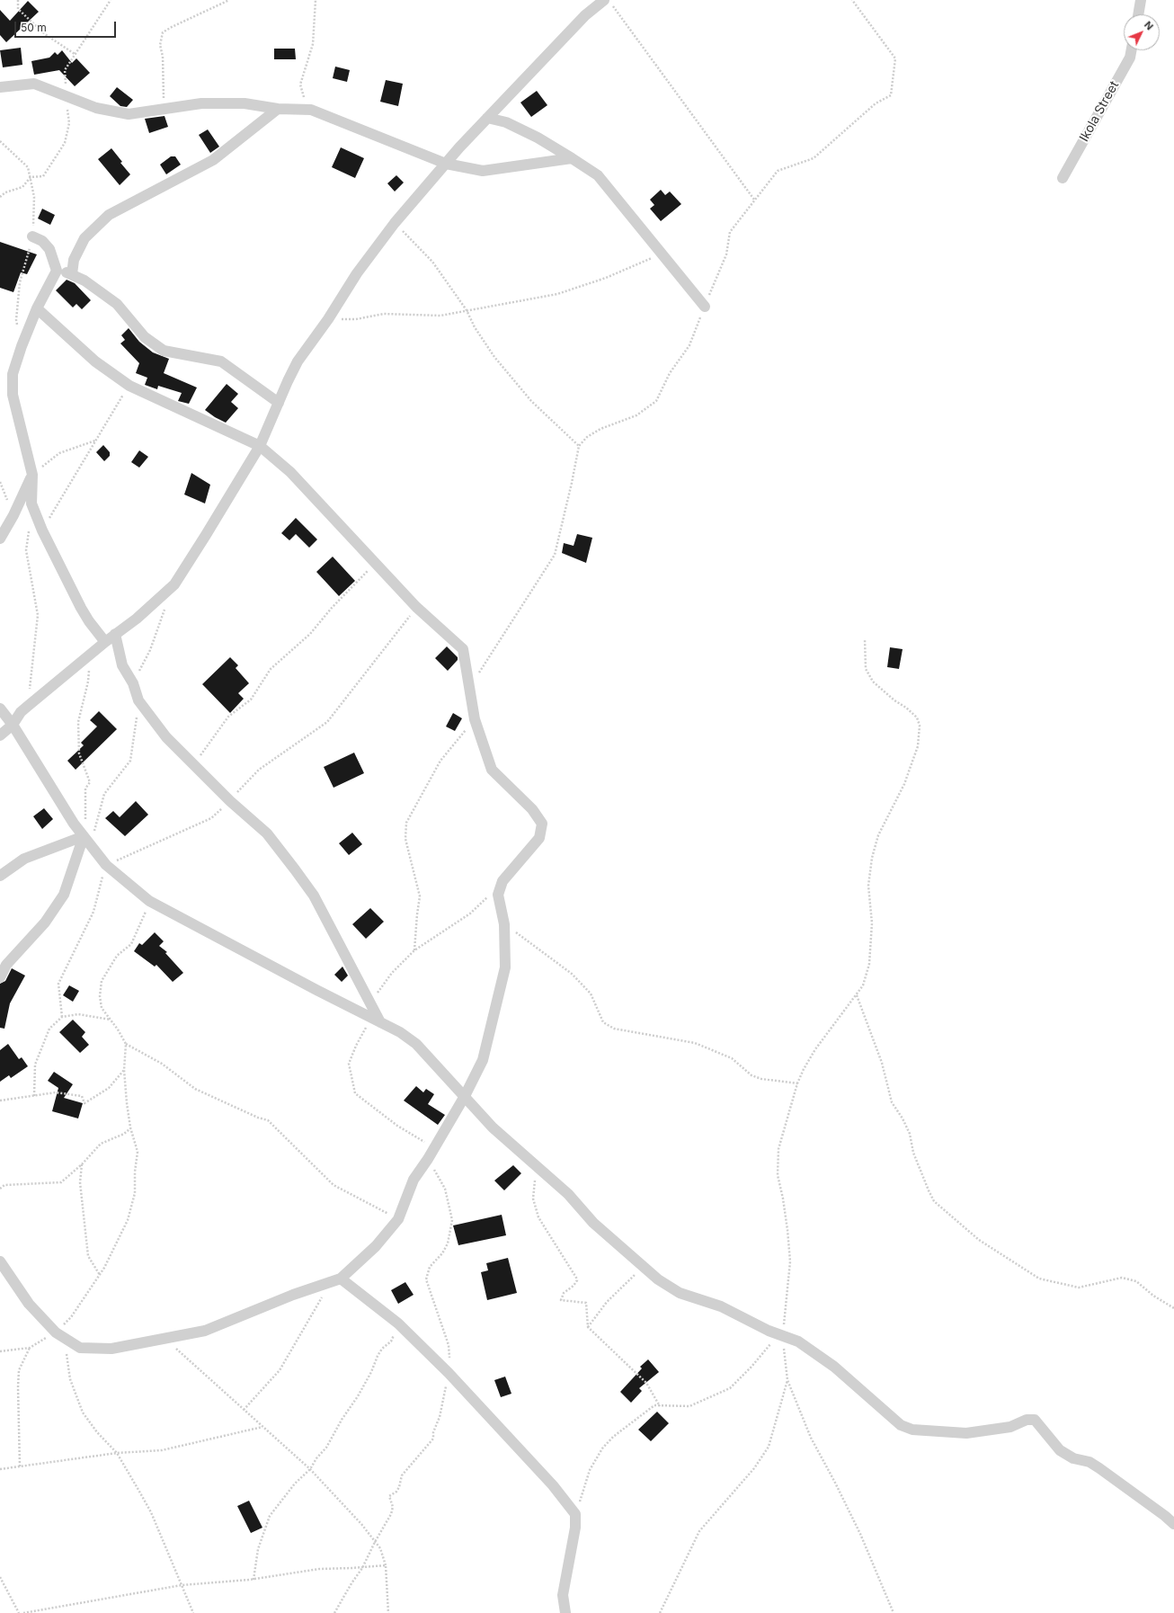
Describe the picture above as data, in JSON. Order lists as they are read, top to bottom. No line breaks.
{"streets":{"street":["Ikola Street"]},"scale_bar":"50 m","north":"top right"}
